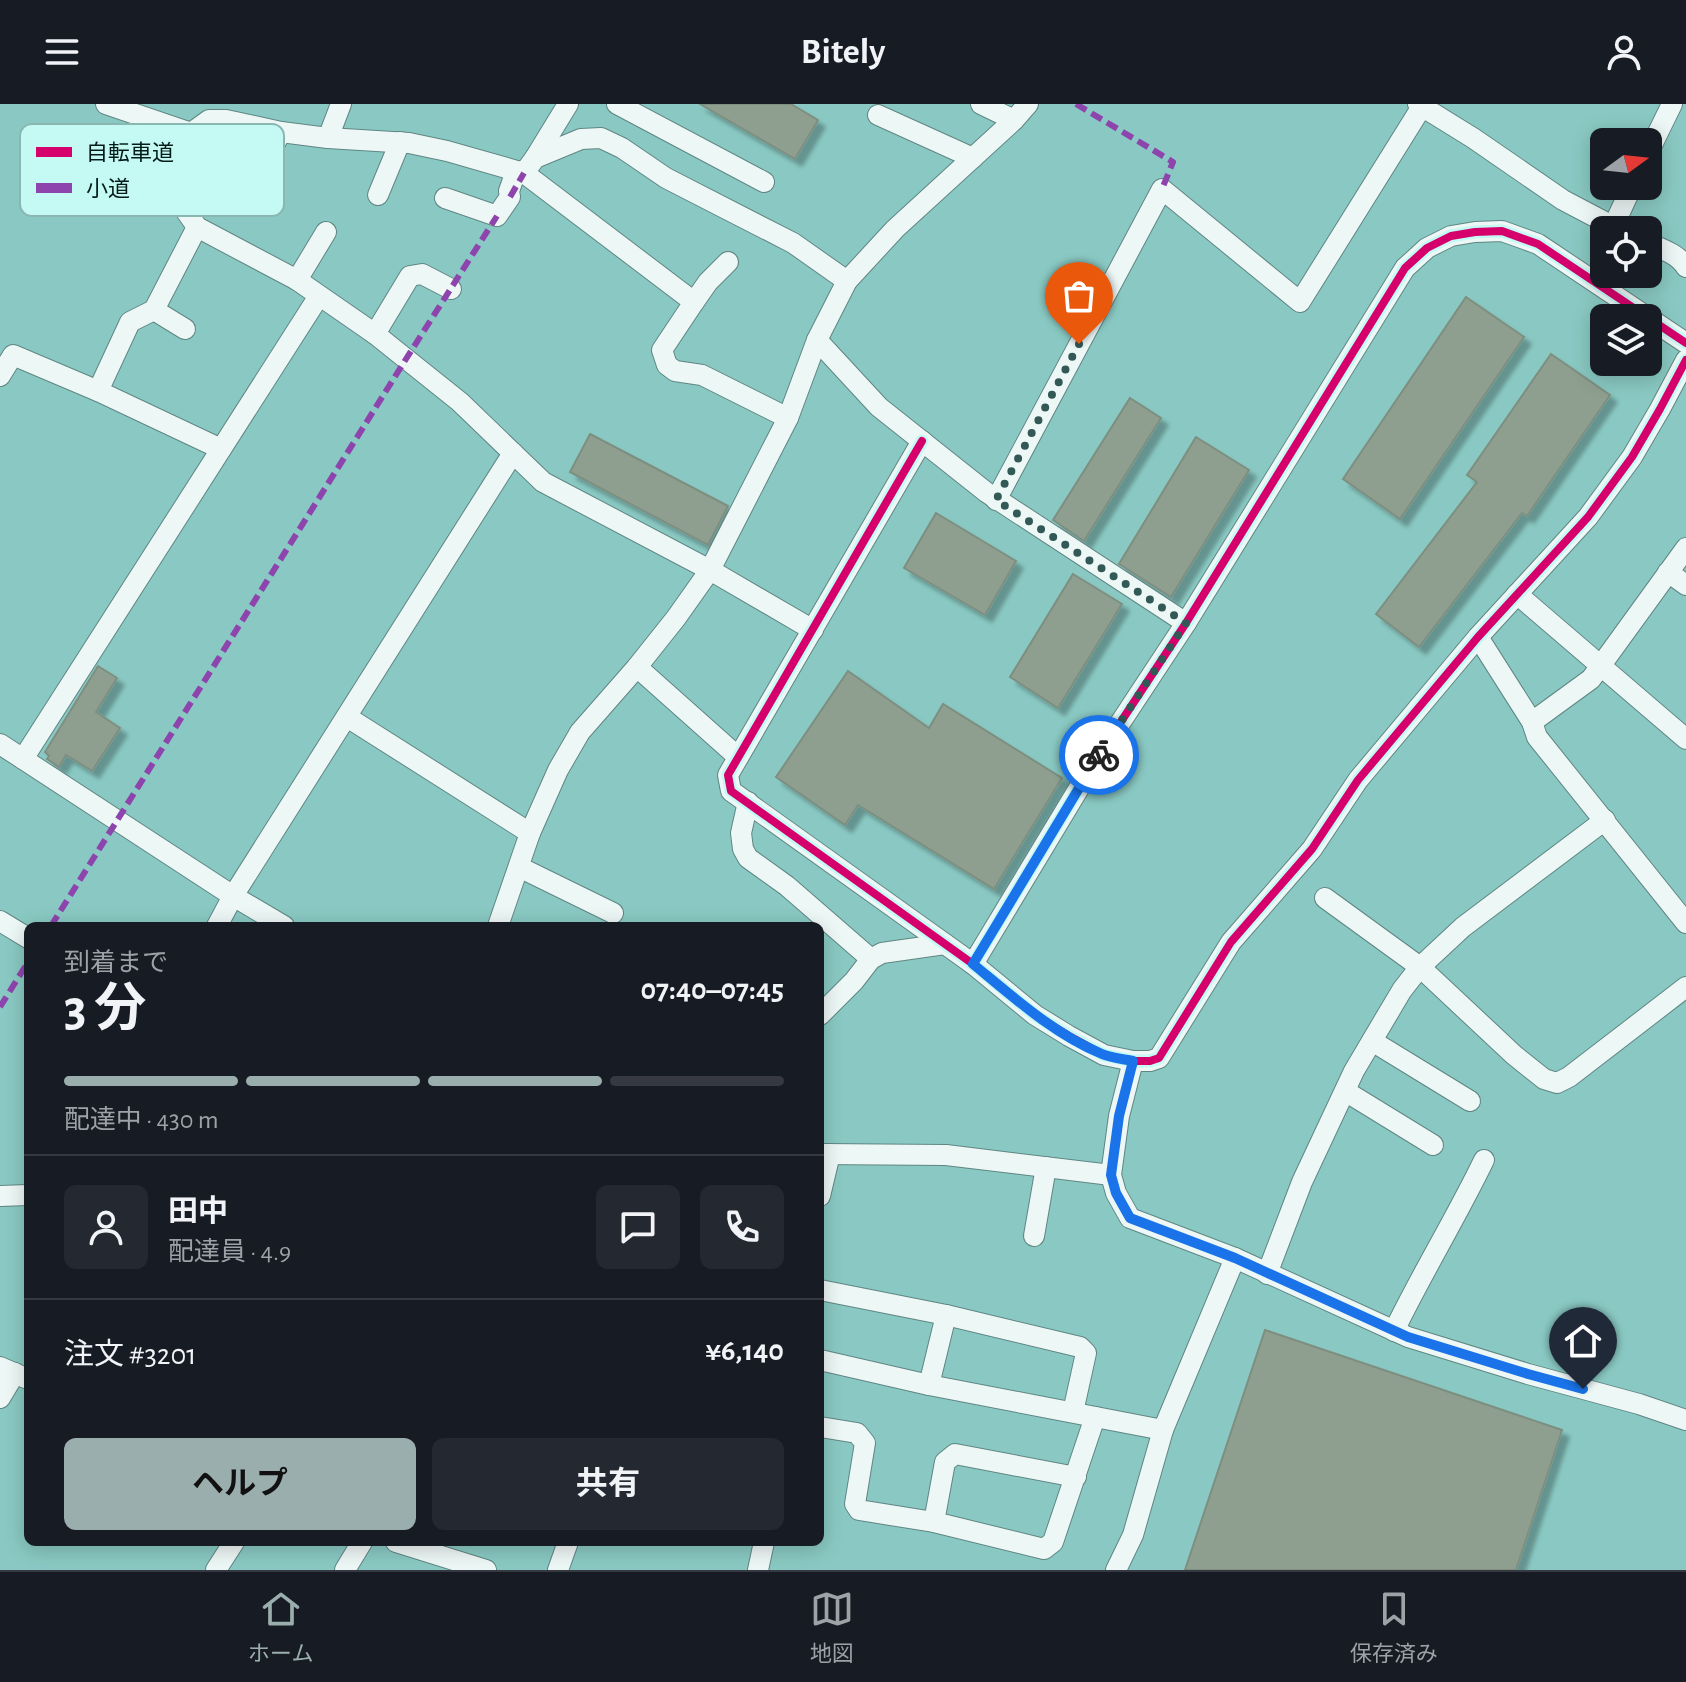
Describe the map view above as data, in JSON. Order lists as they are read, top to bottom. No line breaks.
{"legend":["自転車道","小道"],"north":"right","page":{"header":"Bitely","heading":["3 分","到着まで","07:40–07:45"],"panel":["田中","配達員 · 4.9","注文 #3201","¥6,140"],"bar":"配達中 · 430 m","buttons":["ヘルプ","共有"],"tabs":["ホーム","地図","保存済み"]}}
